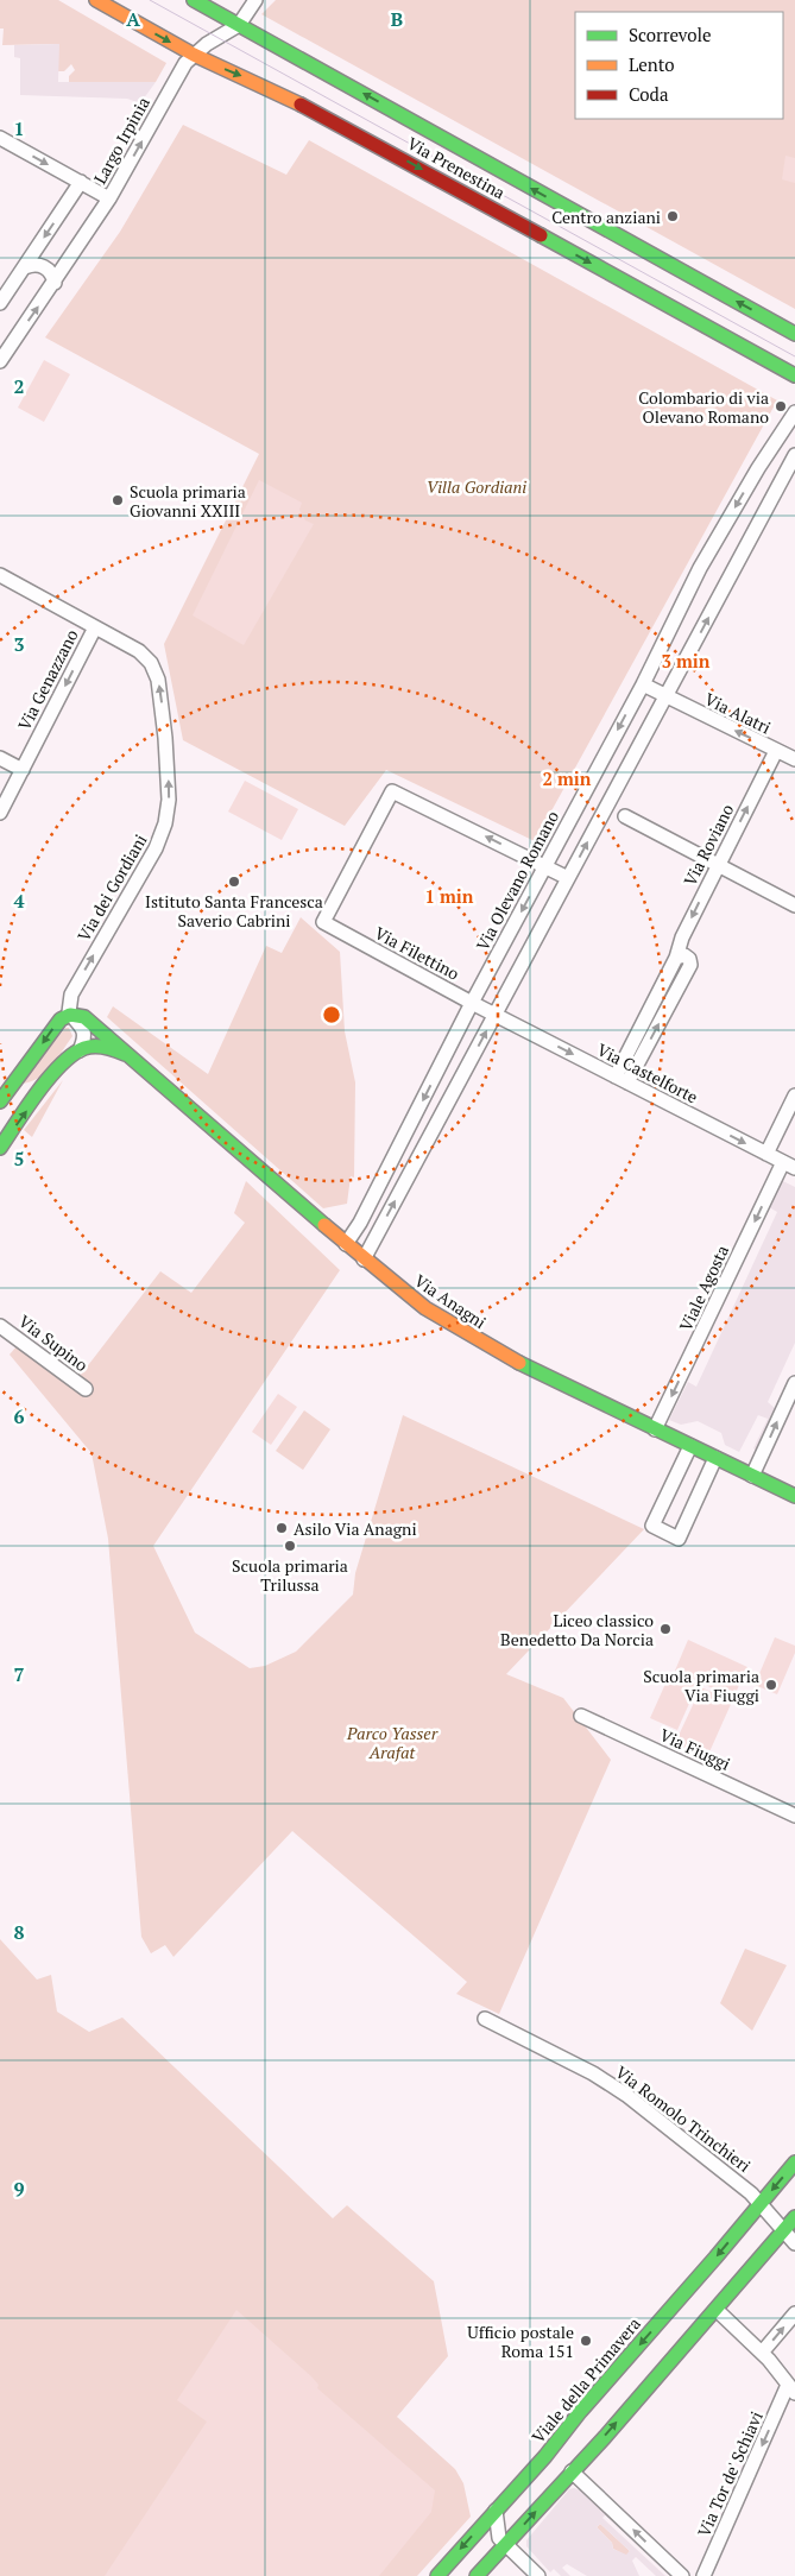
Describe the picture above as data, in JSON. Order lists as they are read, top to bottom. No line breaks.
{"streets":{"main road":["Via Prenestina","Via Anagni","Viale della Primavera"],"street":["Largo Irpinia","Via Genazzano","Via Alatri","Via Roviano","Via Olevano Romano","Via dei Gordiani","Via Filettino","Via Castelforte","Viale Agosta","Via Supino","Via Fiuggi","Via Romolo Trinchieri","Via Tor de' Schiavi"]},"crossings":[["Largo Irpinia","Via Prenestina"],["Via Genazzano","Via dei Gordiani"],["Via Alatri","Via Roviano"],["Via Roviano","Via Castelforte"],["Via Olevano Romano","Via Filettino"],["Via Olevano Romano","Via Anagni"],["Via dei Gordiani","Via Anagni"],["Via Filettino","Via Castelforte"],["Via Castelforte","Viale Agosta"],["Viale Agosta","Via Anagni"],["Via Romolo Trinchieri","Viale della Primavera"]],"one_way":["Via Genazzano","Via Alatri","Via dei Gordiani","Via Castelforte","Via Tor de' Schiavi"],"parks":["Villa Gordiani","Parco Yasser Arafat"],"places":["Centro anziani","Colombario di via Olevano Romano","Scuola primaria Giovanni XXIII","Istituto Santa Francesca Saverio Cabrini","Asilo Via Anagni","Scuola primaria Trilussa","Liceo classico Benedetto Da Norcia","Scuola primaria Via Fiuggi","Ufficio postale Roma 151"],"legend":["Scorrevole","Lento","Coda"],"grid":{"columns":["A","B"],"rows":["1","2","3","4","5","6","7","8","9"]},"rings":["3 min","2 min","1 min"]}
